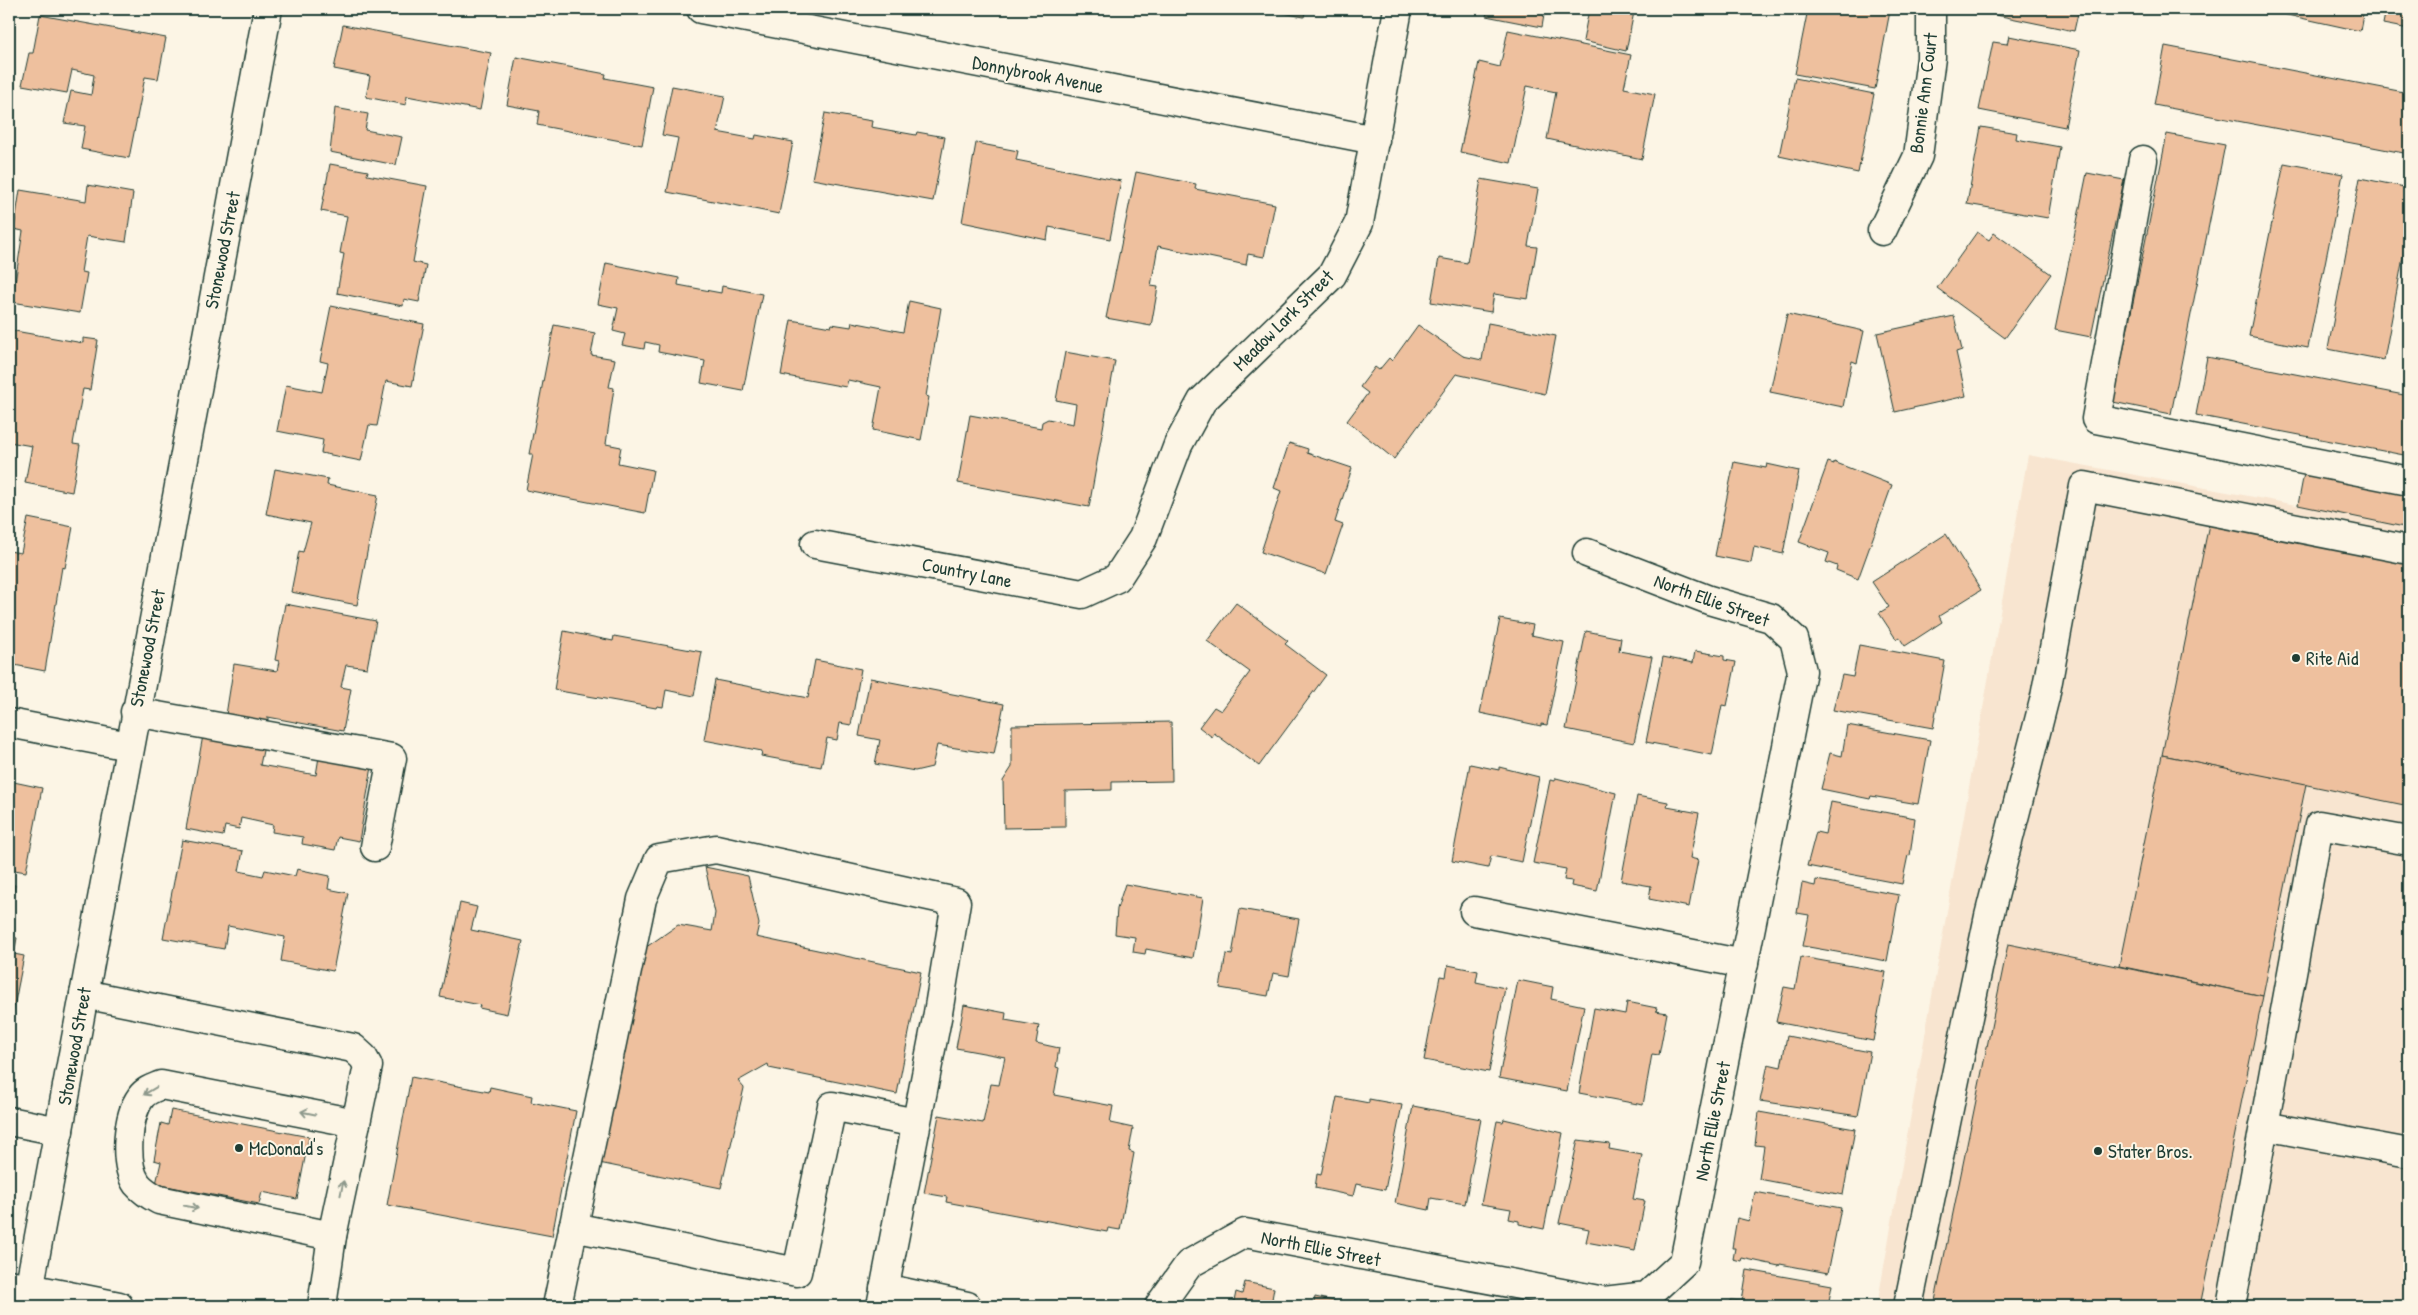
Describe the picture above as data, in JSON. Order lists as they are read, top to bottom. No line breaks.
{"streets":{"street":["Donnybrook Avenue","Bonnie Ann Court","Stonewood Street","Meadow Lark Street","Country Lane","North Ellie Street"]},"crossings":[["Donnybrook Avenue","Meadow Lark Street"],["Meadow Lark Street","Country Lane"]],"places":["Rite Aid","McDonald's","Stater Bros."]}
